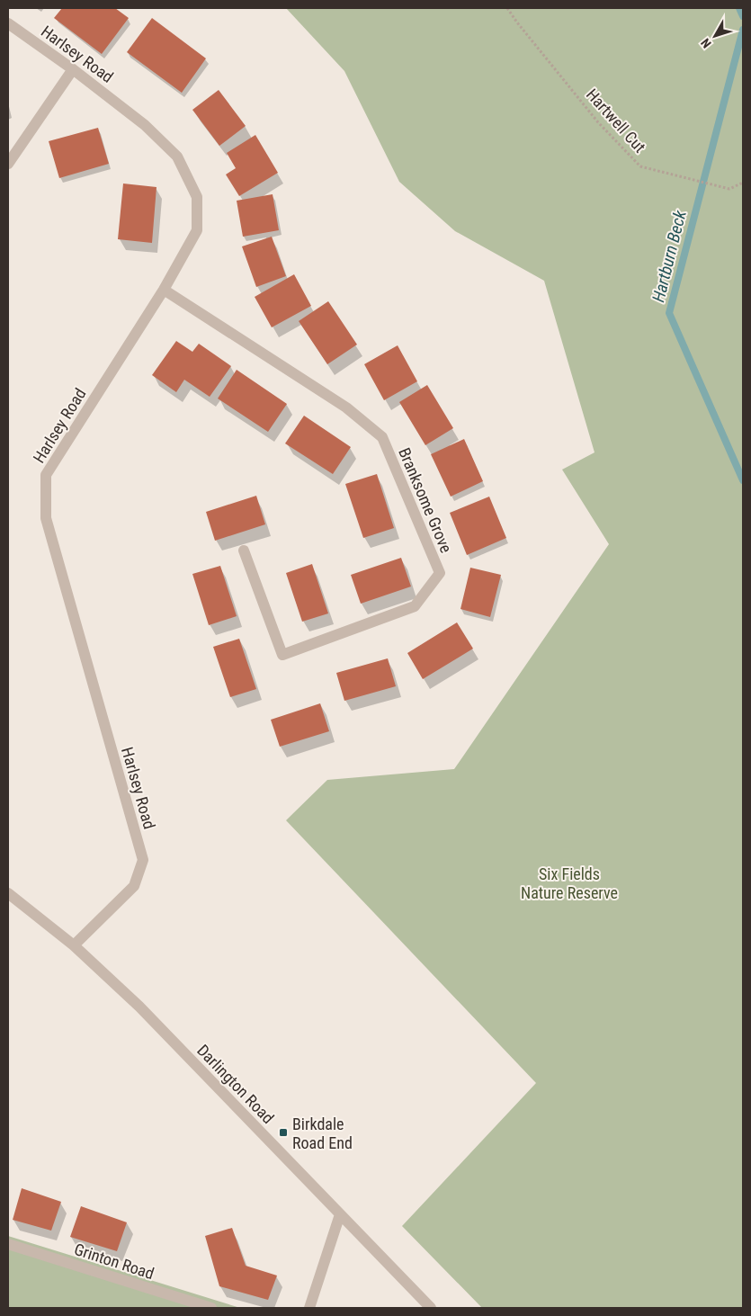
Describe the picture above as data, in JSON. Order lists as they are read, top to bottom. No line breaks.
{"streets":{"street":["Harlsey Road","Branksome Grove","Darlington Road","Grinton Road"],"path":["Hartwell Cut"]},"crossings":[["Harlsey Road","Branksome Grove"],["Harlsey Road","Darlington Road"]],"water":["Hartburn Beck"],"parks":["Six Fields Nature Reserve"],"places":{"transit":["Birkdale Road End"]},"north":"bottom left"}
